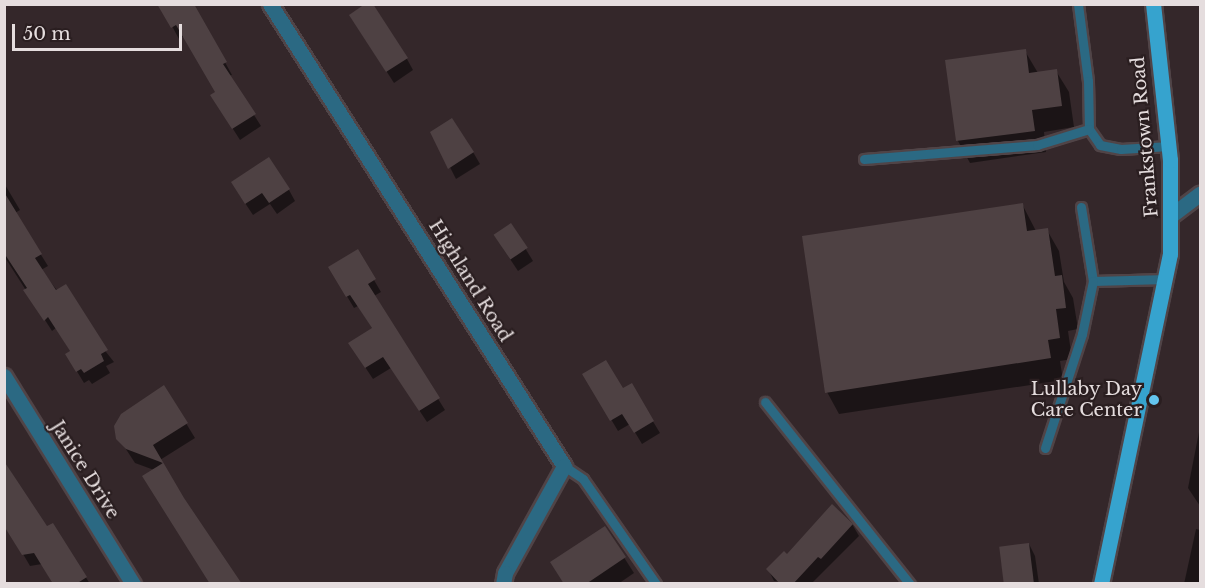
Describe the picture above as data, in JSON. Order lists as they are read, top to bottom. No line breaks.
{"streets":{"main road":["Frankstown Road"],"street":["Highland Road","Janice Drive"]},"places":["Lullaby Day Care Center"],"scale_bar":"50 m"}
